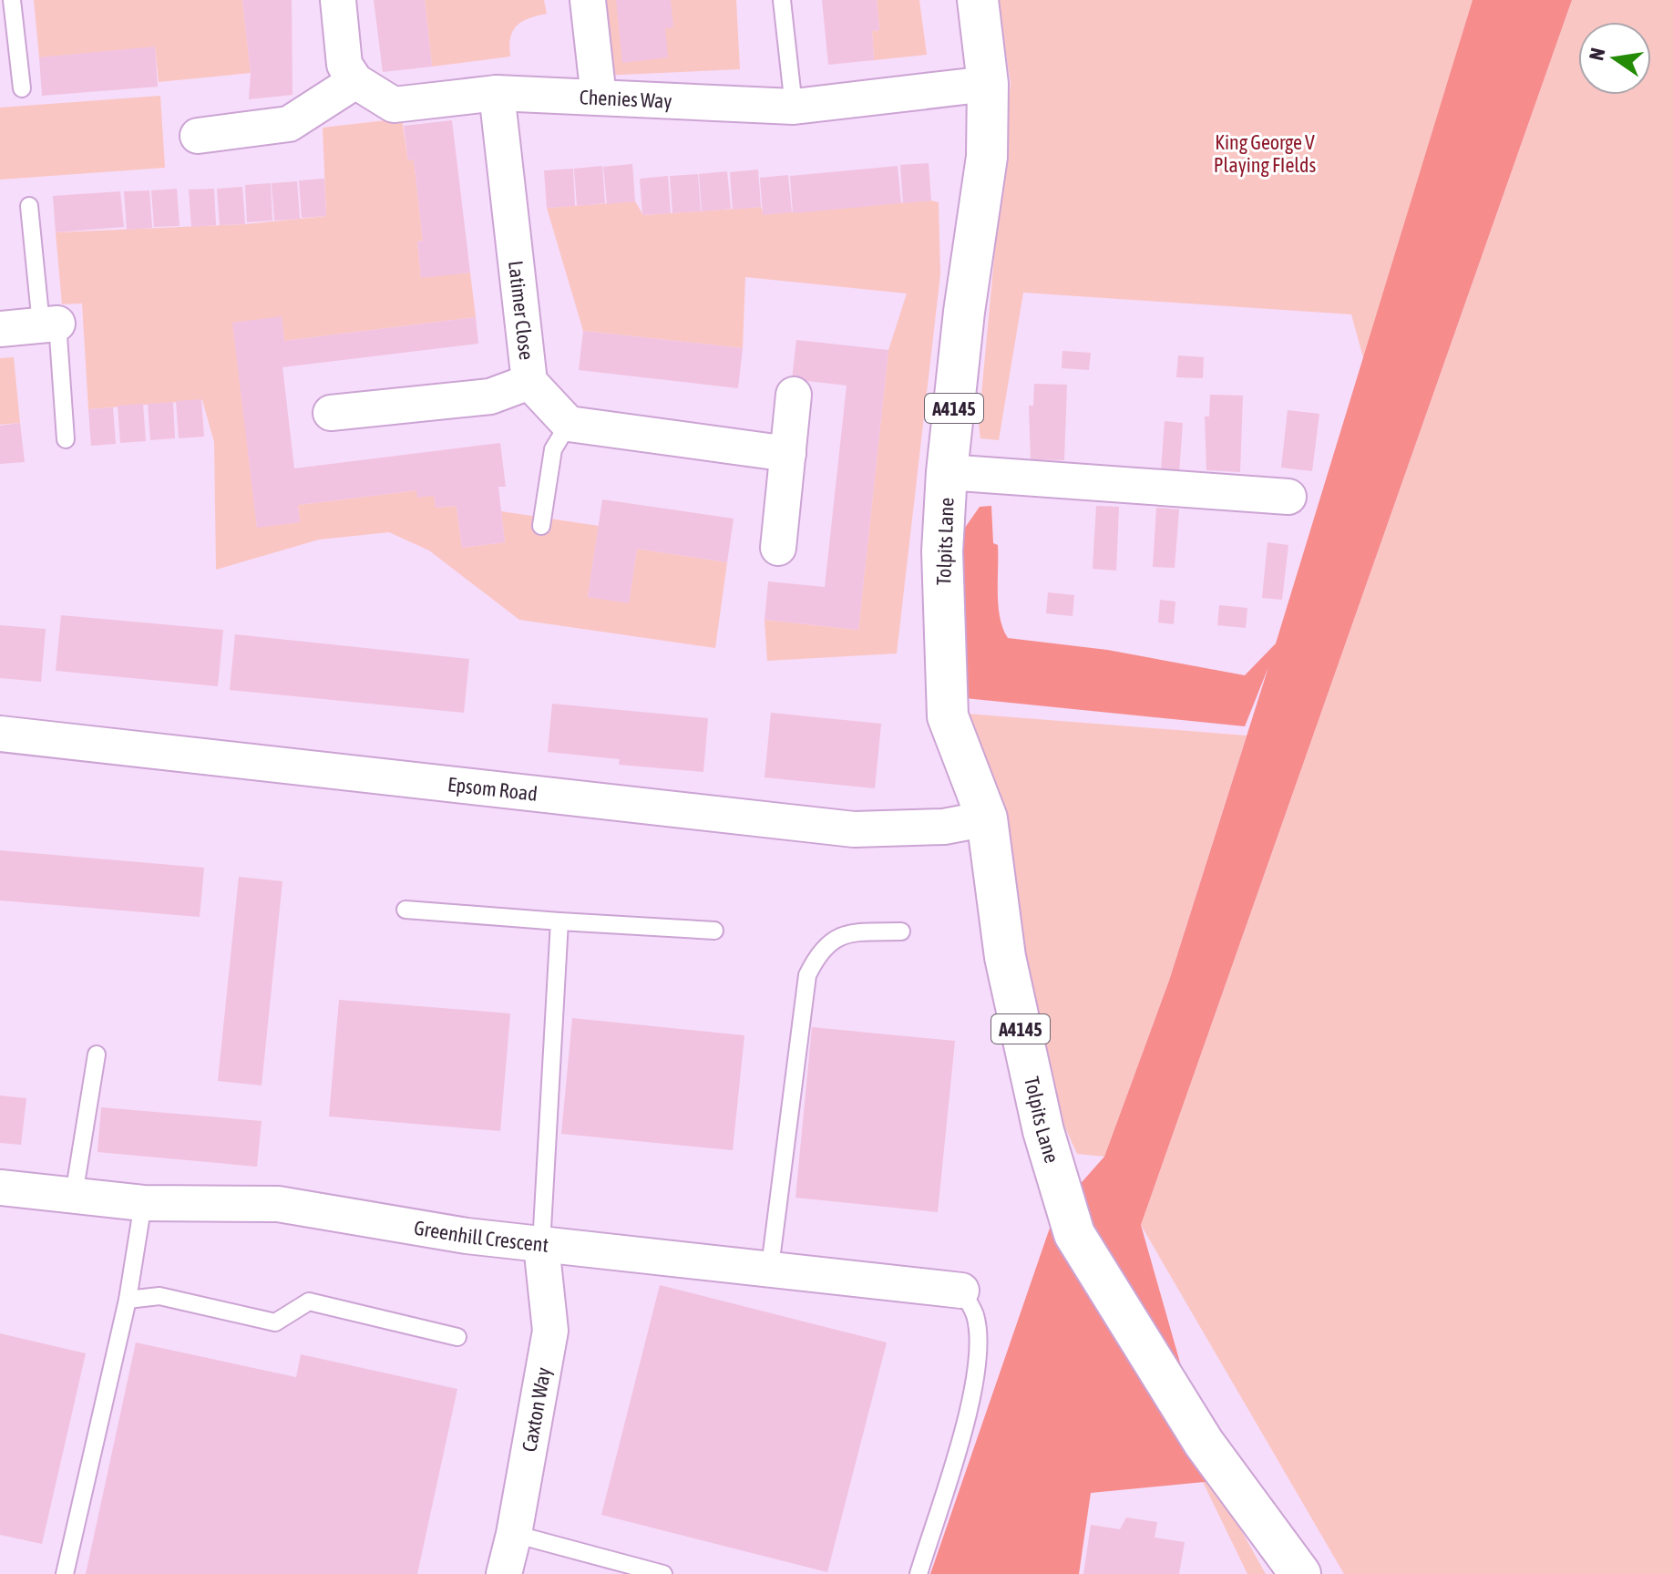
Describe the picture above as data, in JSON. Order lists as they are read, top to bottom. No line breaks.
{"streets":{"main road":["A4145","Tolpits Lane"],"street":["Chenies Way","Latimer Close","Epsom Road","Greenhill Crescent","Caxton Way"]},"crossings":[["Chenies Way","Latimer Close"],["Chenies Way","Tolpits Lane"],["Tolpits Lane","Epsom Road"],["Greenhill Crescent","Caxton Way"]],"parks":["King George V Playing FIelds"],"north":"left"}
